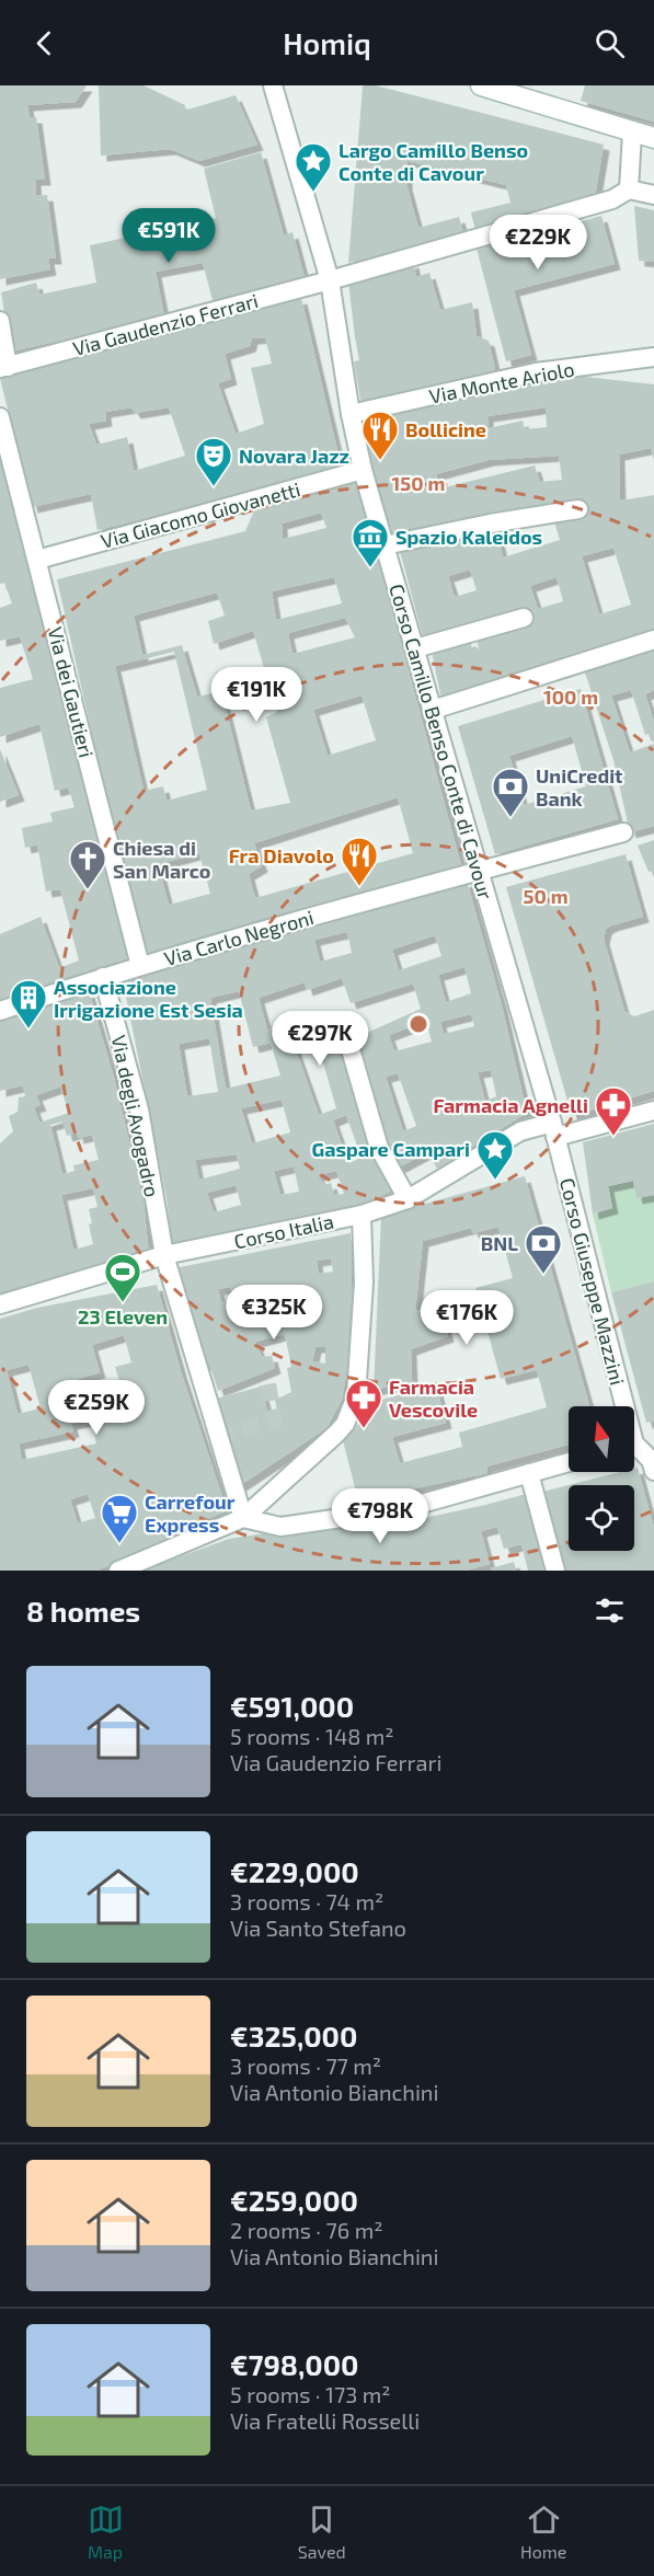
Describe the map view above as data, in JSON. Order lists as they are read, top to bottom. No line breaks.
{"streets":{"street":["Via Gaudenzio Ferrari","Via Monte Ariolo","Via Giacomo Giovanetti","Via dei Gautieri","Corso Camillo Benso Conte di Cavour","Via Carlo Negroni","Via degli Avogadro","Corso Italia","Corso Giuseppe Mazzini"]},"crossings":[["Via Gaudenzio Ferrari","Corso Camillo Benso Conte di Cavour"],["Via Monte Ariolo","Corso Camillo Benso Conte di Cavour"],["Via Giacomo Giovanetti","Via dei Gautieri"],["Via Giacomo Giovanetti","Corso Camillo Benso Conte di Cavour"],["Via dei Gautieri","Via Carlo Negroni"],["Corso Camillo Benso Conte di Cavour","Via Carlo Negroni"],["Corso Camillo Benso Conte di Cavour","Corso Italia"],["Corso Camillo Benso Conte di Cavour","Corso Giuseppe Mazzini"],["Via Carlo Negroni","Via degli Avogadro"],["Via degli Avogadro","Corso Italia"],["Corso Italia","Corso Giuseppe Mazzini"]],"places":{"place":["Largo Camillo Benso Conte di Cavour","Gaspare Campari"],"restaurant":["Bollicine","Fra Diavolo"],"theatre":["Novara Jazz"],"museum":["Spazio Kaleidos"],"bank":["UniCredit Bank","BNL"],"church":["Chiesa di San Marco"],"building":["Associazione Irrigazione Est Sesia"],"pharmacy":["Farmacia Agnelli","Farmacia Vescovile"],"sports":["23 Eleven"],"supermarket":["Carrefour Express"]},"north":"top","page":{"header":"Homiq","price":["€591K","€229K","€191K","€297K","€325K","€176K","€259K","€798K"],"heading":"8 homes","list":[{"name":"€591,000","note":"5 rooms · 148 m² · Via Gaudenzio Ferrari"},{"name":"€229,000","note":"3 rooms · 74 m² · Via Santo Stefano"},{"name":"€325,000","note":"3 rooms · 77 m² · Via Antonio Bianchini"},{"name":"€259,000","note":"2 rooms · 76 m² · Via Antonio Bianchini"},{"name":"€798,000","note":"5 rooms · 173 m² · Via Fratelli Rosselli"}],"tabs":["Map","Saved","Home"]},"rings":["150 m","100 m","50 m"]}
